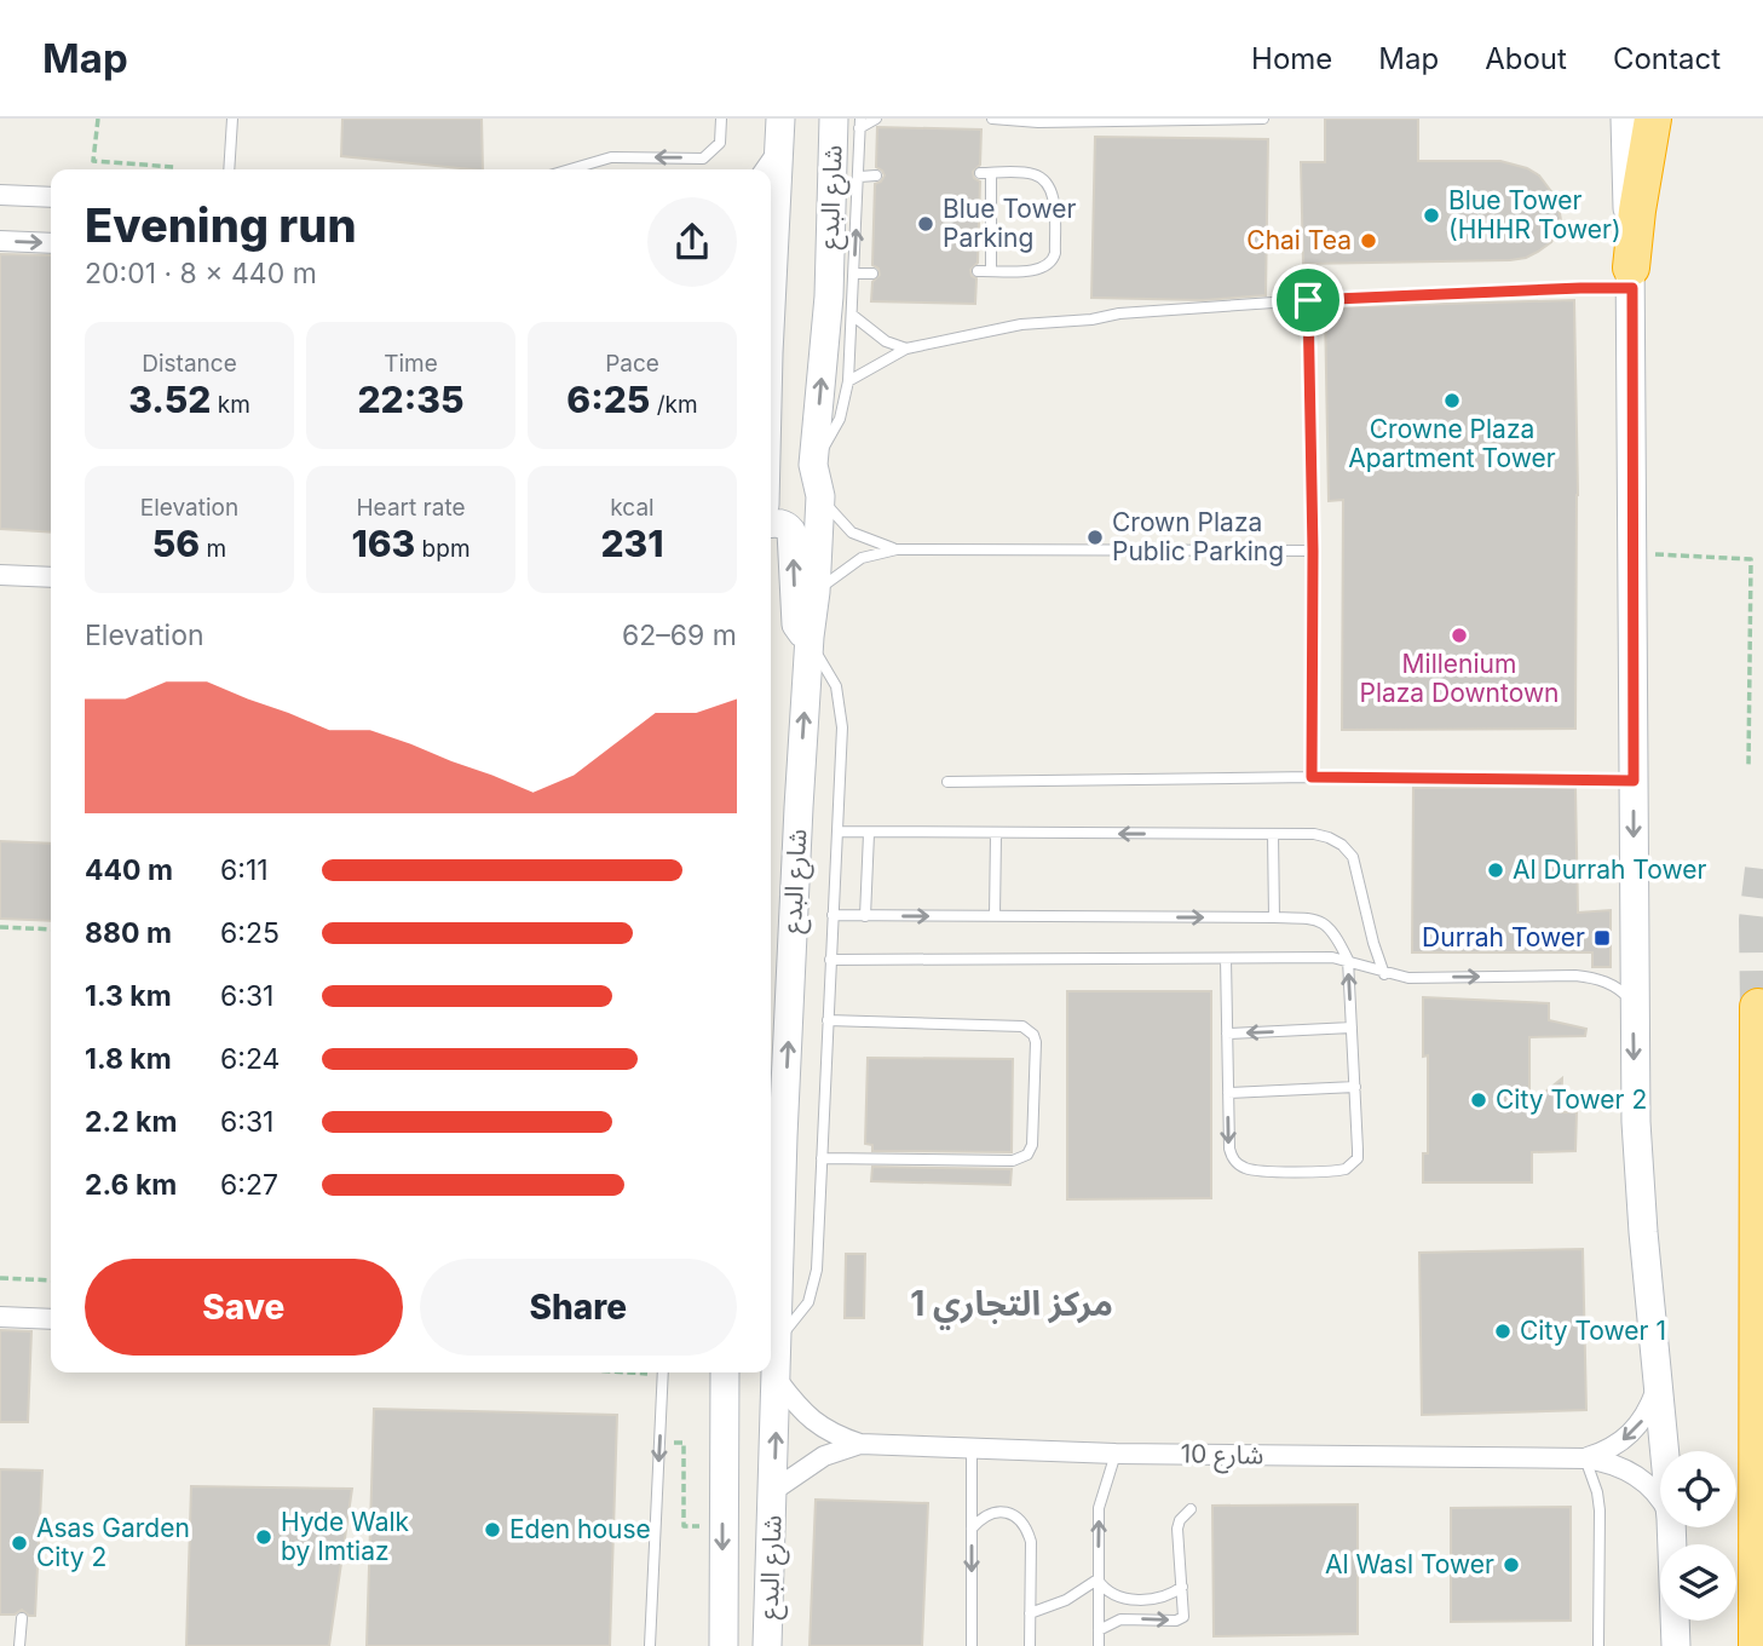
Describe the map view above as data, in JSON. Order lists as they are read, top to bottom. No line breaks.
{"streets":{"main road":["شارع البدع"],"street":["شارع 10"]},"crossings":[["شارع البدع","شارع 10"]],"one_way":["شارع البدع"],"districts":["مركز التجاري 1"],"places":{"other":["Blue Tower (HHHR Tower)","Blue Tower Parking","Chai Tea","Crowne Plaza Apartment Tower","Crown Plaza Public Parking","Millenium Plaza Downtown","Al Durrah Tower","City Tower 2","City Tower 1","Eden house","Hyde Walk by Imtiaz","Asas Garden City 2","Al Wasl Tower"],"transit":["Durrah Tower"]},"page":{"header":"Map","nav":["Home","Map","About","Contact"],"heading":["Evening run","20:01 · 8 × 440 m"],"stats":[["Distance","3.52 km"],["Time","22:35"],["Pace","6:25 /km"],["Elevation","56 m"],["Heart rate","163 bpm"],["kcal","231"]],"chart":["Elevation","62–69 m"],"list":[{"name":"440 m","note":"6:11"},{"name":"880 m","note":"6:25"},{"name":"1.3 km","note":"6:31"},{"name":"1.8 km","note":"6:24"},{"name":"2.2 km","note":"6:31"},{"name":"2.6 km","note":"6:27"}],"buttons":["Save","Share"]}}
